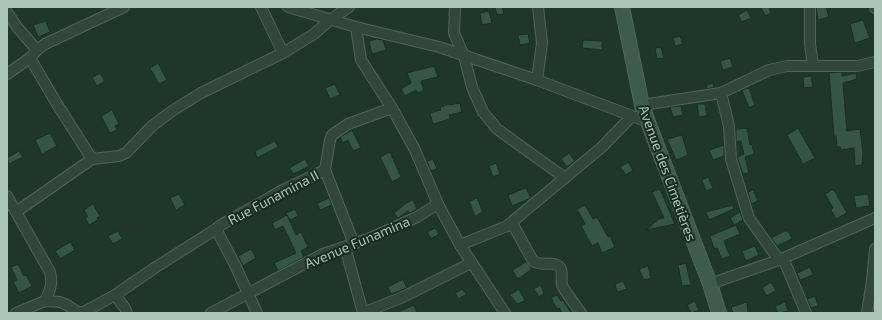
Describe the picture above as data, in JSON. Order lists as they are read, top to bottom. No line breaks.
{"streets":{"street":["Avenue des Cimetières","Rue Funamina II","Avenue Funamina"]}}
